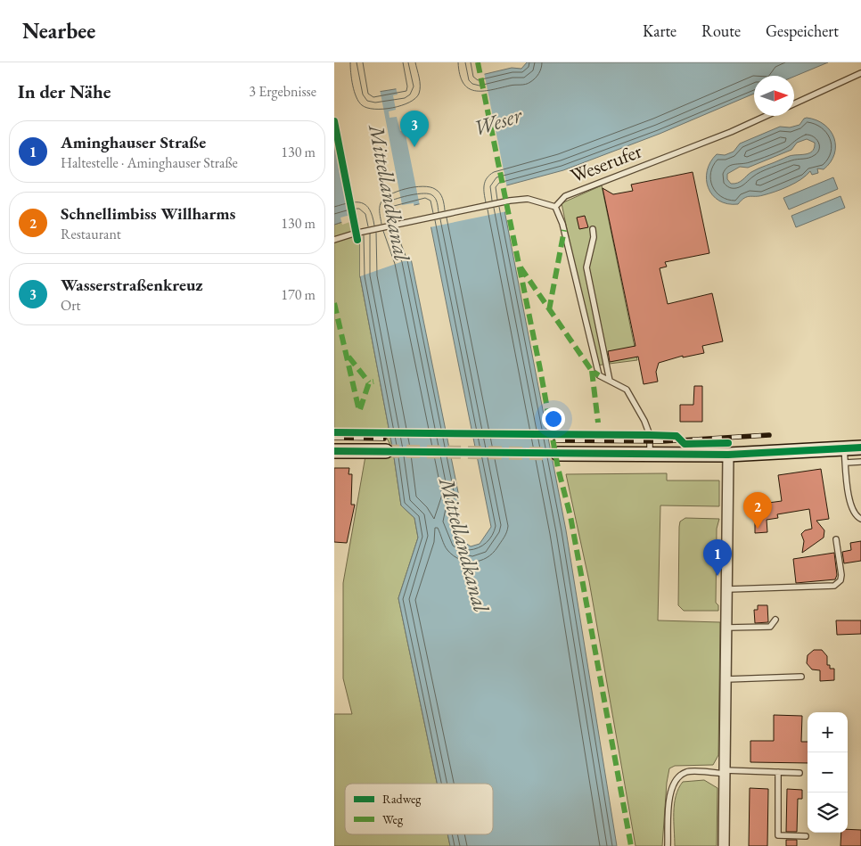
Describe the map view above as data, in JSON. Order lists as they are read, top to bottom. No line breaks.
{"streets":{"lane":["Weserufer"]},"water":["Weser","Mittellandkanal"],"legend":["Radweg","Weg"],"north":"right","page":{"header":"Nearbee","nav":["Karte","Route","Gespeichert"],"heading":["In der Nähe","3 Ergebnisse"],"pins":["3","2","1"],"list":[{"mark":"1","name":"Aminghauser Straße","note":"Haltestelle · Aminghauser Straße","value":"130 m"},{"mark":"2","name":"Schnellimbiss Willharms","note":"Restaurant","value":"130 m"},{"mark":"3","name":"Wasserstraßenkreuz","note":"Ort","value":"170 m"}],"map_buttons":["+","−"]}}
